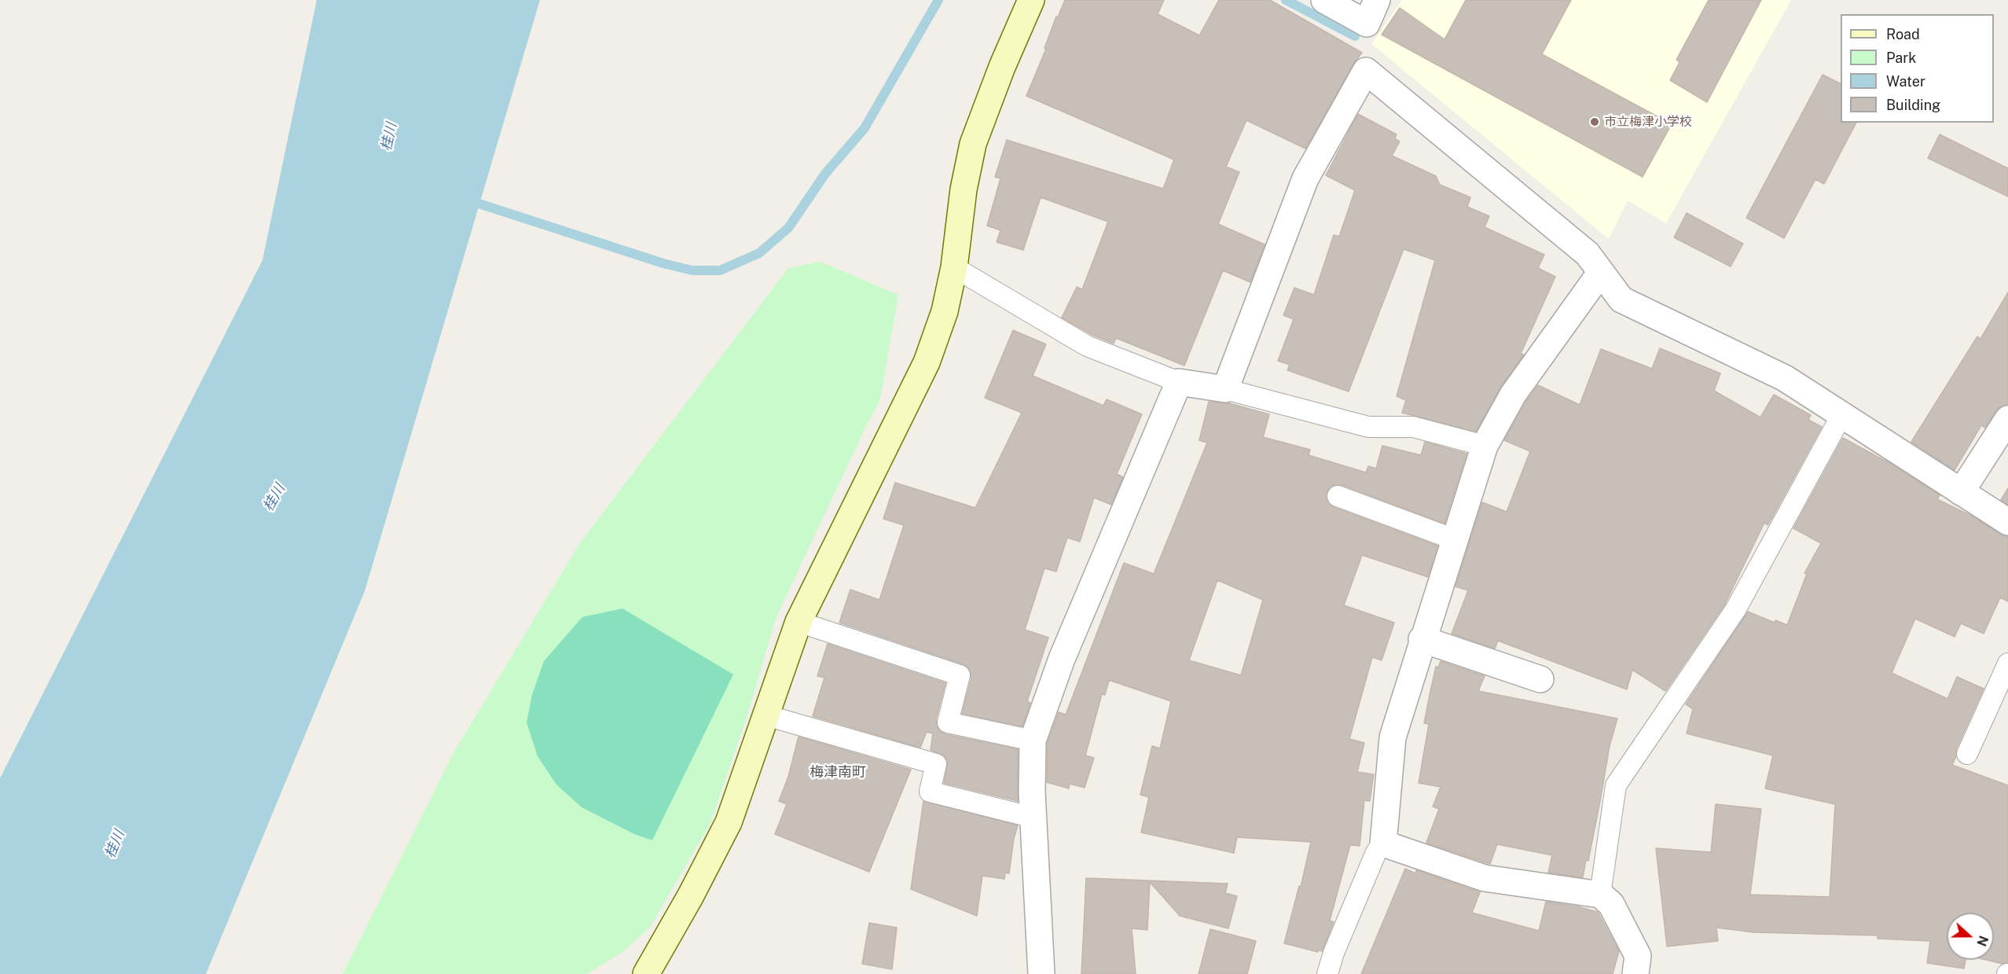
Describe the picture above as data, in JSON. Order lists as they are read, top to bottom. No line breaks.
{"districts":["梅津南町"],"water":["桂川"],"places":["市立梅津小学校"],"legend":["Road","Park","Water","Building"],"north":"right"}
